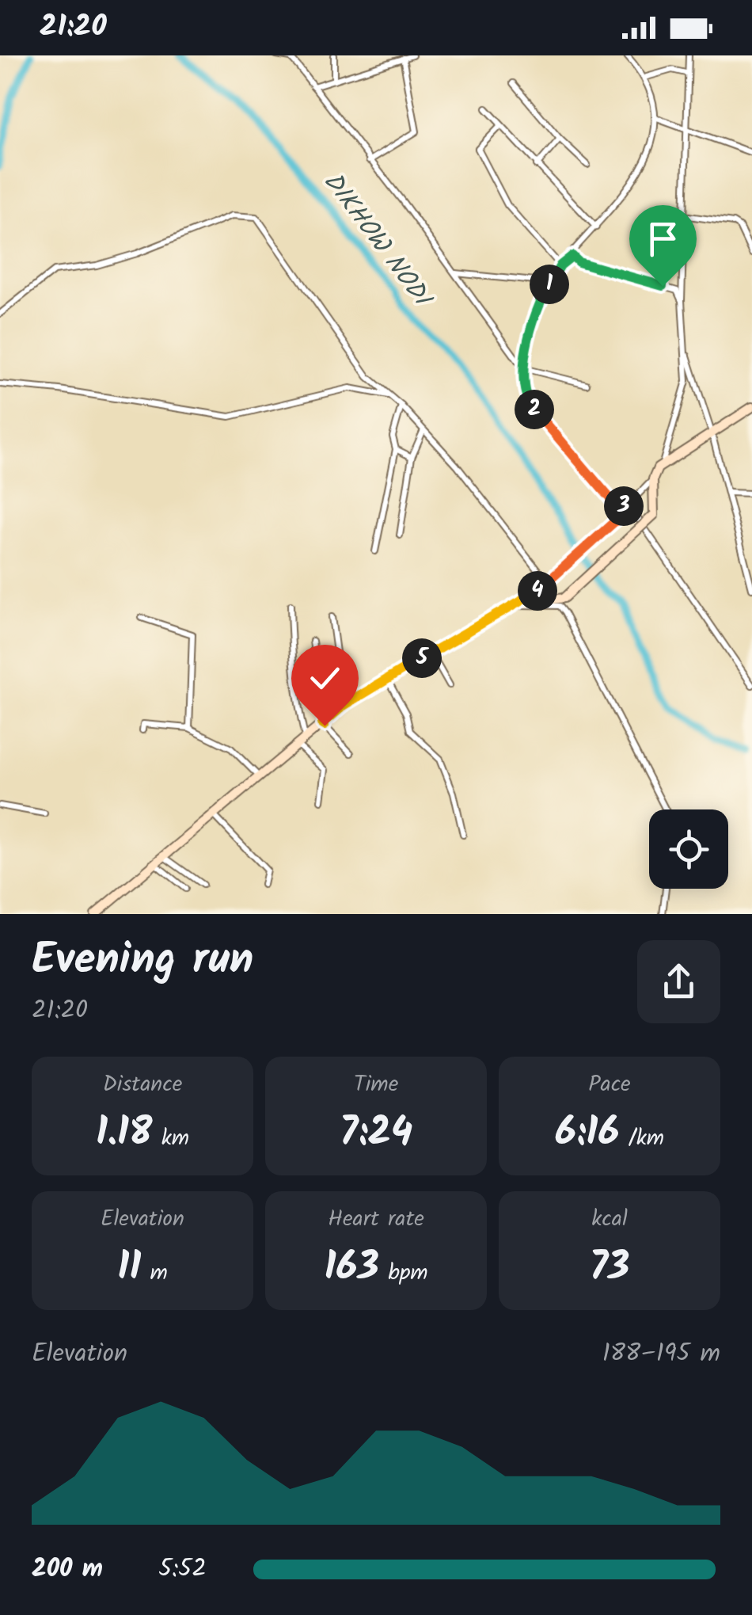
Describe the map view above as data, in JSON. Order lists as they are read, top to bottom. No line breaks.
{"water":["DIKHOW NODI"],"page":{"status":"21:20","pins":["1","2","3","4","5"],"heading":["Evening run","21:20"],"stats":[["Distance","1.18 km"],["Time","7:24"],["Pace","6:16 /km"],["Elevation","11 m"],["Heart rate","163 bpm"],["kcal","73"]],"chart":["Elevation","188–195 m"],"list":[{"name":"200 m","note":"5:52"}]}}
